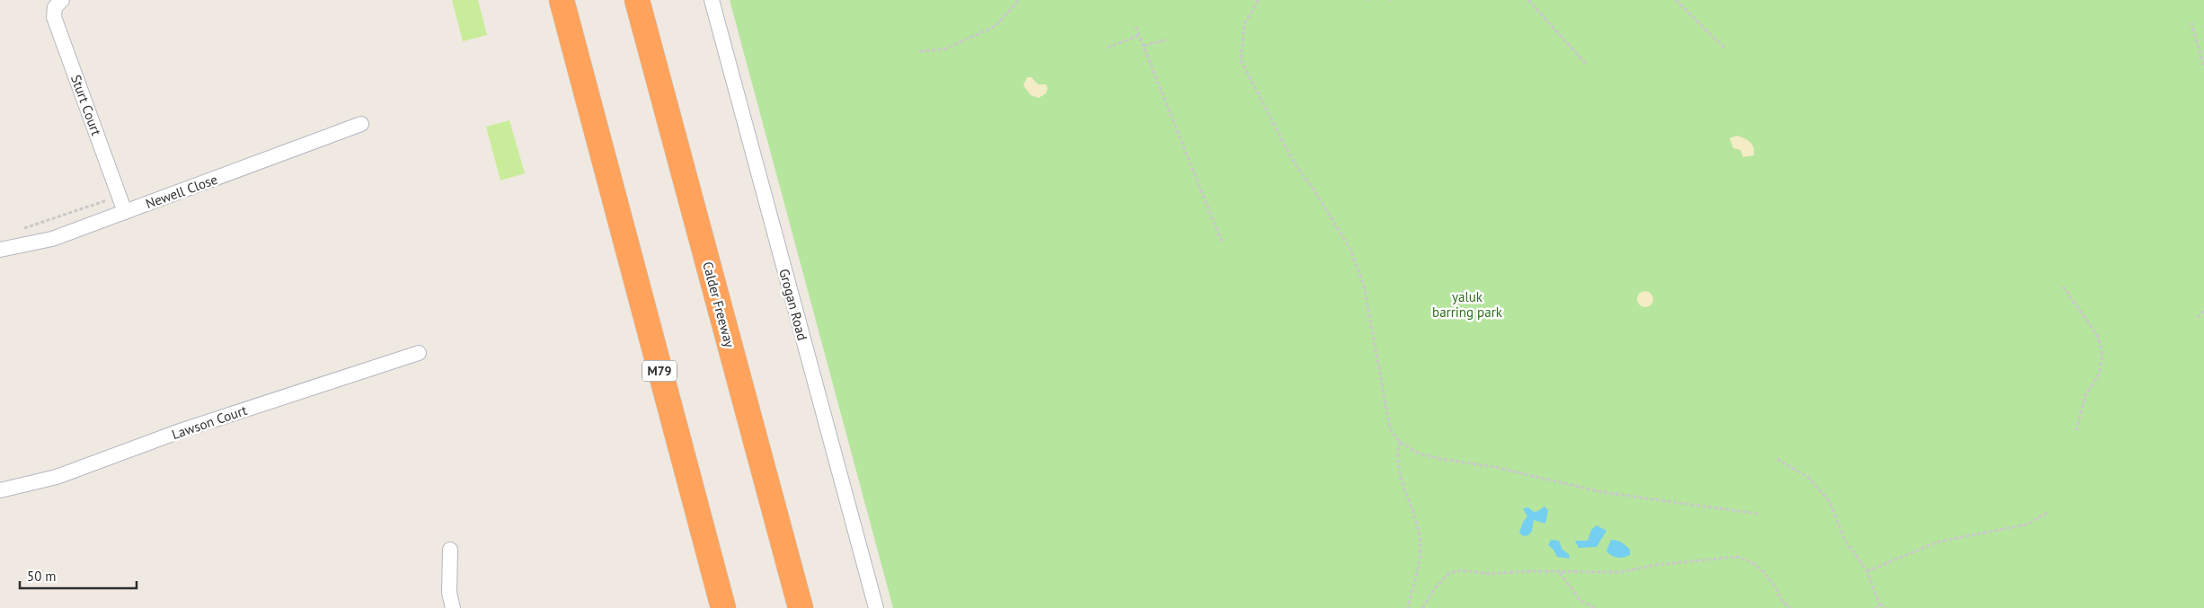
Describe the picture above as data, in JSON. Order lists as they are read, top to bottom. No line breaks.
{"streets":{"highway":["Calder Freeway","M79"],"street":["Sturt Court","Newell Close","Grogan Road","Lawson Court"]},"crossings":[["Sturt Court","Newell Close"]],"parks":["yaluk barring park"],"scale_bar":"50 m"}
